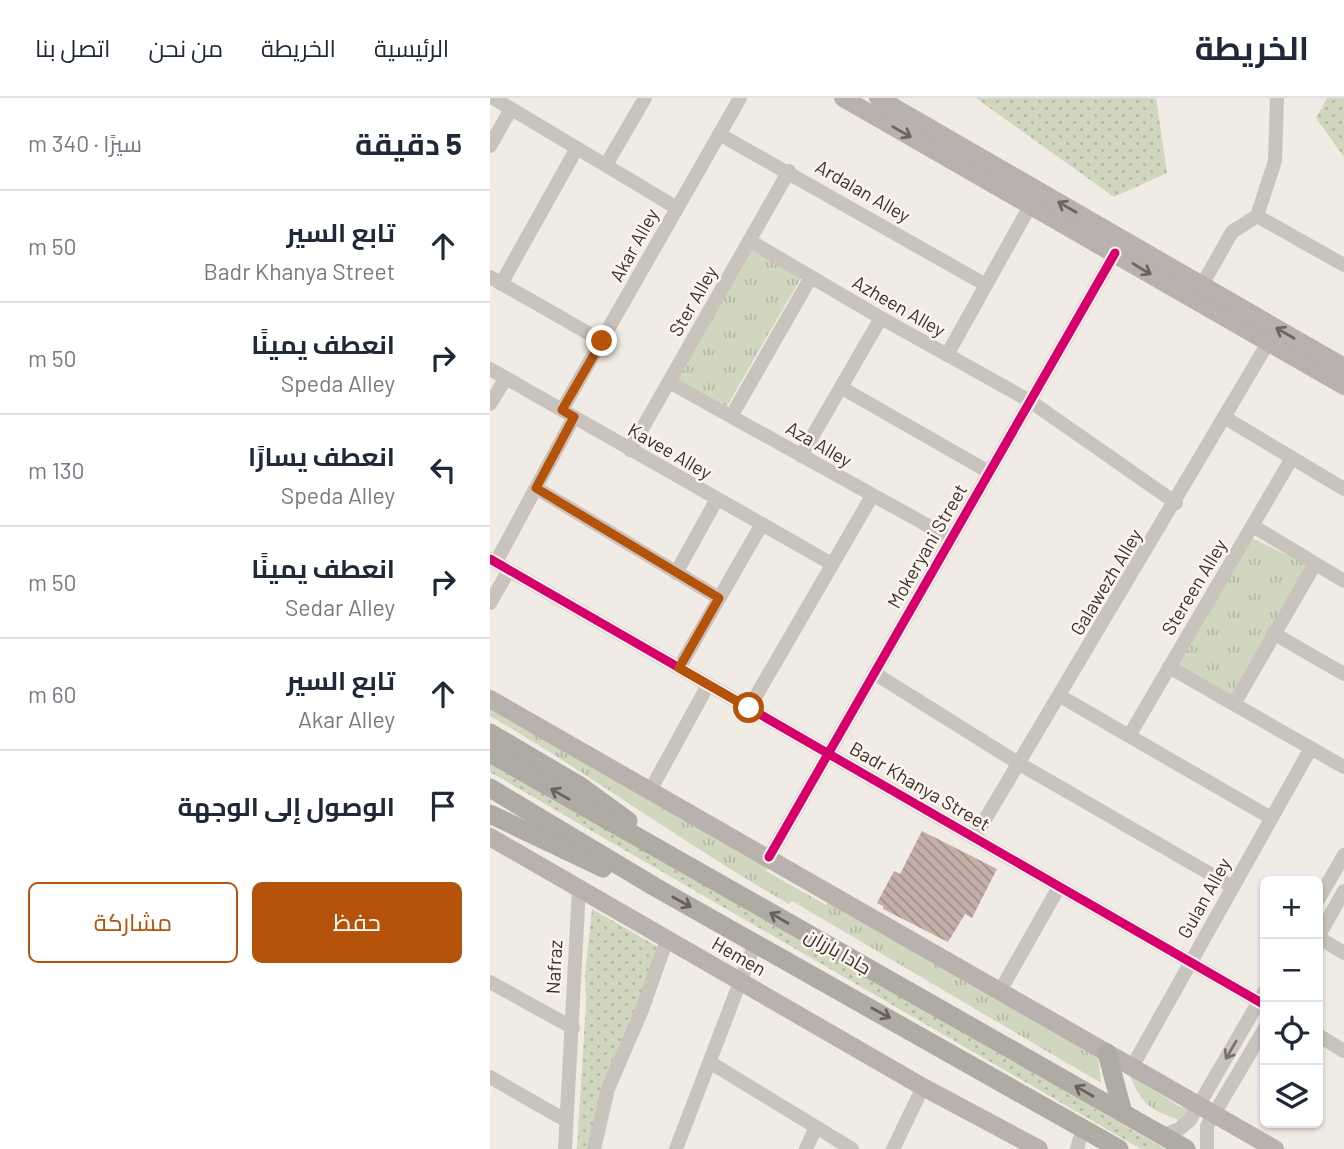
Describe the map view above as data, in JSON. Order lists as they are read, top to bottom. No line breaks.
{"streets":{"highway":["جادا بارزان"],"main road":["Hemen"],"street":["Ardalan Alley","Akar Alley","Ster Alley","Azheen Alley","Aza Alley","Kavee Alley","Mokeryani Street","Galawezh Alley","Stereen Alley","Badr Khanya Street","Gulan Alley","Nafraz"]},"crossings":[["Ardalan Alley","Akar Alley"],["Ardalan Alley","Ster Alley"],["Akar Alley","Kavee Alley"],["Akar Alley","Badr Khanya Street"],["Ster Alley","Azheen Alley"],["Ster Alley","Aza Alley"],["Ster Alley","Kavee Alley"],["Azheen Alley","Mokeryani Street"],["Azheen Alley","Galawezh Alley"],["Aza Alley","Mokeryani Street"],["Mokeryani Street","Badr Khanya Street"],["Galawezh Alley","Badr Khanya Street"],["Badr Khanya Street","Gulan Alley"],["Hemen","Nafraz"]],"page":{"header":"الخريطة","nav":["الرئيسية","الخريطة","من نحن","اتصل بنا"],"heading":["5 دقيقة","سيرًا · 340 m"],"list":[["تابع السير","Badr Khanya Street","50 m"],["انعطف يمينًا","Speda Alley","50 m"],["انعطف يسارًا","Speda Alley","130 m"],["انعطف يمينًا","Sedar Alley","50 m"],["تابع السير","Akar Alley","60 m"],"الوصول إلى الوجهة"],"buttons":["حفظ","مشاركة"],"map_buttons":["+","−"]}}
